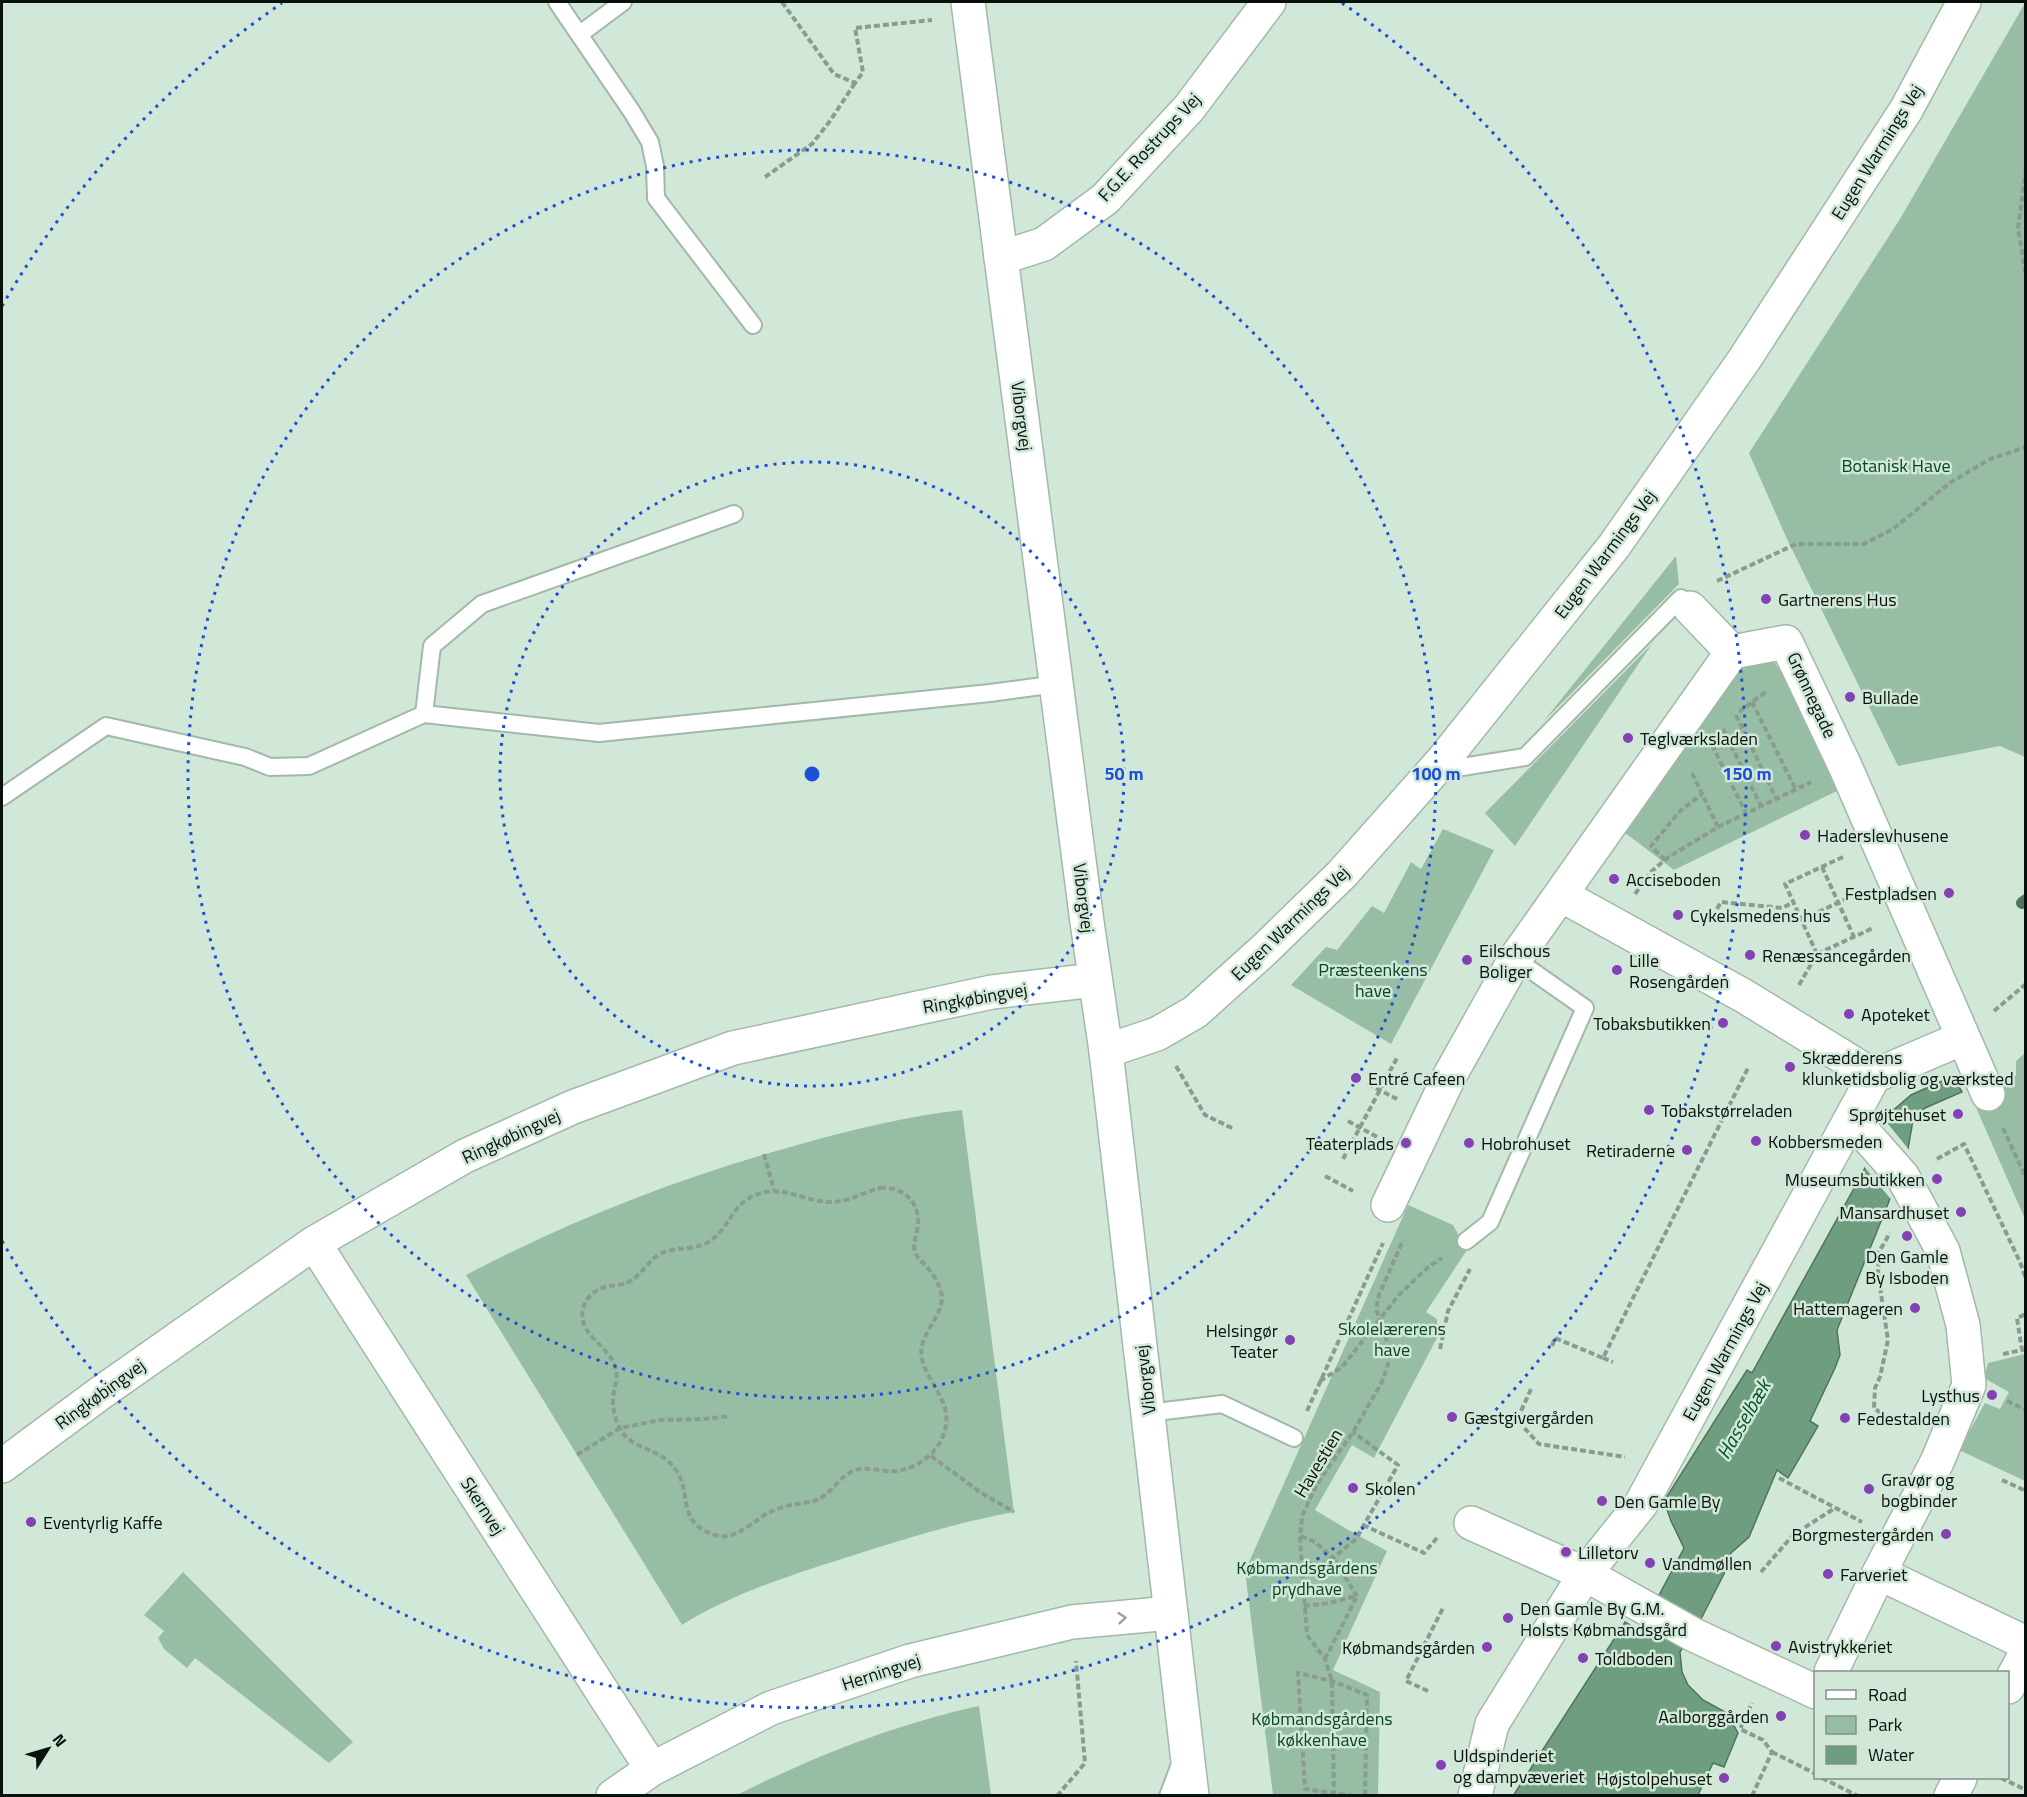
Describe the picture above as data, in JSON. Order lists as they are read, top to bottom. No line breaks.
{"streets":{"street":["F.G.E. Rostrups Vej","Eugen Warmings Vej","Viborgvej","Grønnegade","Ringkøbingvej","Skernvej","Herningvej"],"path":["Havestien"]},"crossings":[["F.G.E. Rostrups Vej","Viborgvej"],["Eugen Warmings Vej","Viborgvej"],["Viborgvej","Ringkøbingvej"],["Viborgvej","Herningvej"],["Ringkøbingvej","Skernvej"],["Skernvej","Herningvej"]],"water":["Hasselbæk"],"parks":["Botanisk Have","Præsteenkens have","Skolelærerens have","Købmandsgårdens prydhave","Købmandsgårdens køkkenhave"],"places":["Gartnerens Hus","Bullade","Teglværksladen","Haderslevhusene","Acciseboden","Festpladsen","Cykelsmedens hus","Renæssancegården","Eilschous Boliger","Lille Rosengården","Apoteket","Tobaksbutikken","Skrædderens klunketidsbolig og værksted","Entré Cafeen","Tobakstørreladen","Sprøjtehuset","Kobbersmeden","Teaterplads","Hobrohuset","Retiraderne","Museumsbutikken","Mansardhuset","Den Gamle By Isboden","Hattemageren","Helsingør Teater","Lysthus","Gæstgivergården","Fedestalden","Skolen","Gravør og bogbinder","Den Gamle By","Eventyrlig Kaffe","Borgmestergården","Lilletorv","Vandmøllen","Farveriet","Den Gamle By G.M. Holsts Købmandsgård","Avistrykkeriet","Købmandsgården","Toldboden","Aalborggården","Uldspinderiet og dampvæveriet","Højstolpehuset"],"legend":["Road","Park","Water"],"north":"top right","rings":["50 m","100 m","150 m"]}
